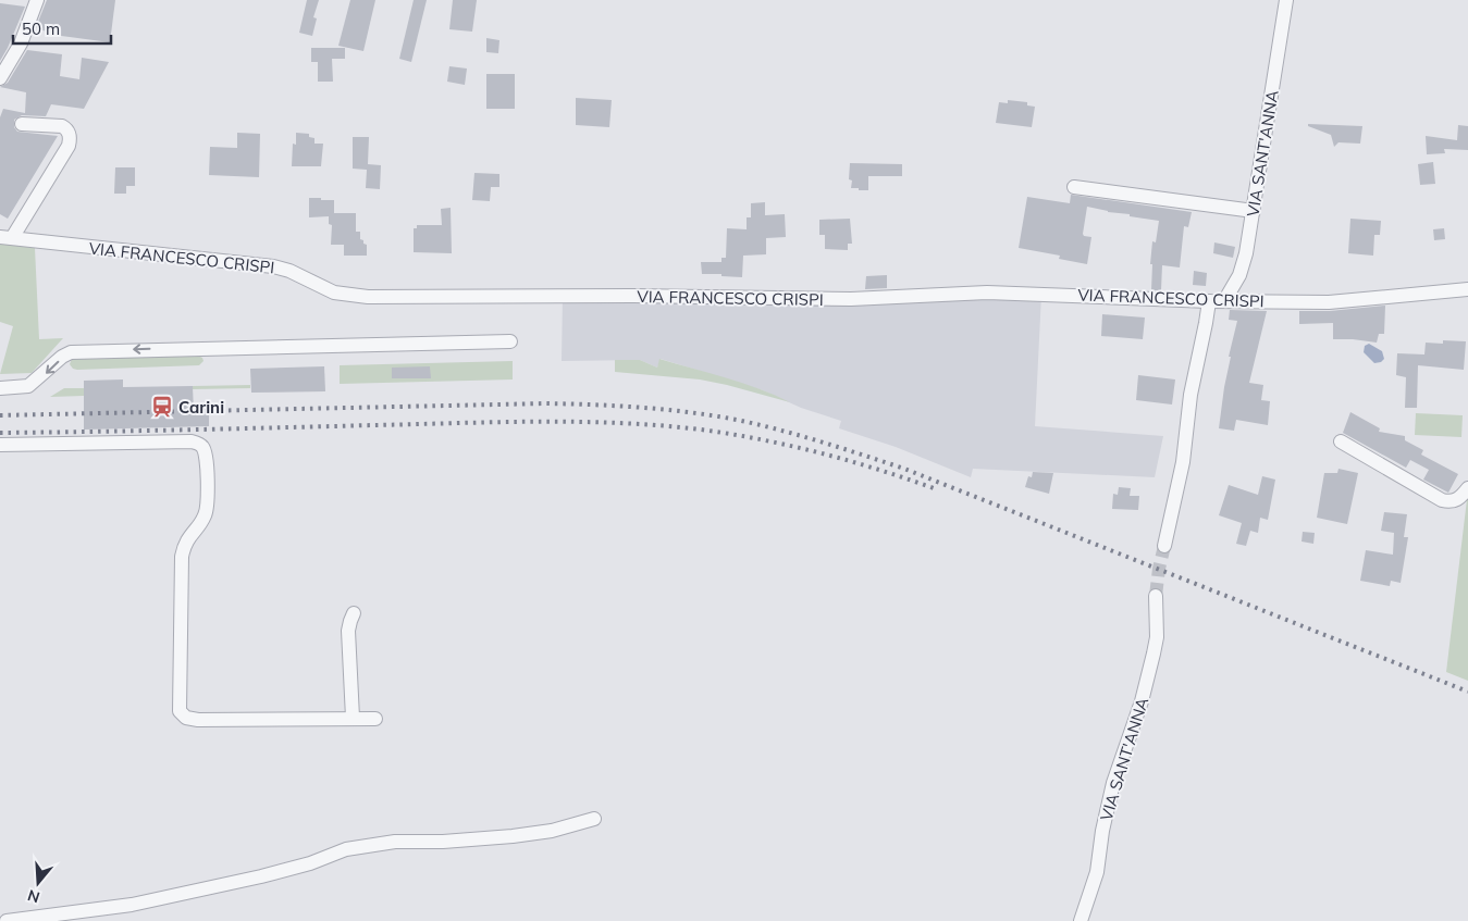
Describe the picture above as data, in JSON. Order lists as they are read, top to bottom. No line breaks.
{"streets":{"street":["VIA SANT'ANNA","VIA FRANCESCO CRISPI"]},"crossings":[["VIA SANT'ANNA","VIA FRANCESCO CRISPI"]],"places":{"station":["Carini"]},"scale_bar":"50 m","north":"bottom"}
